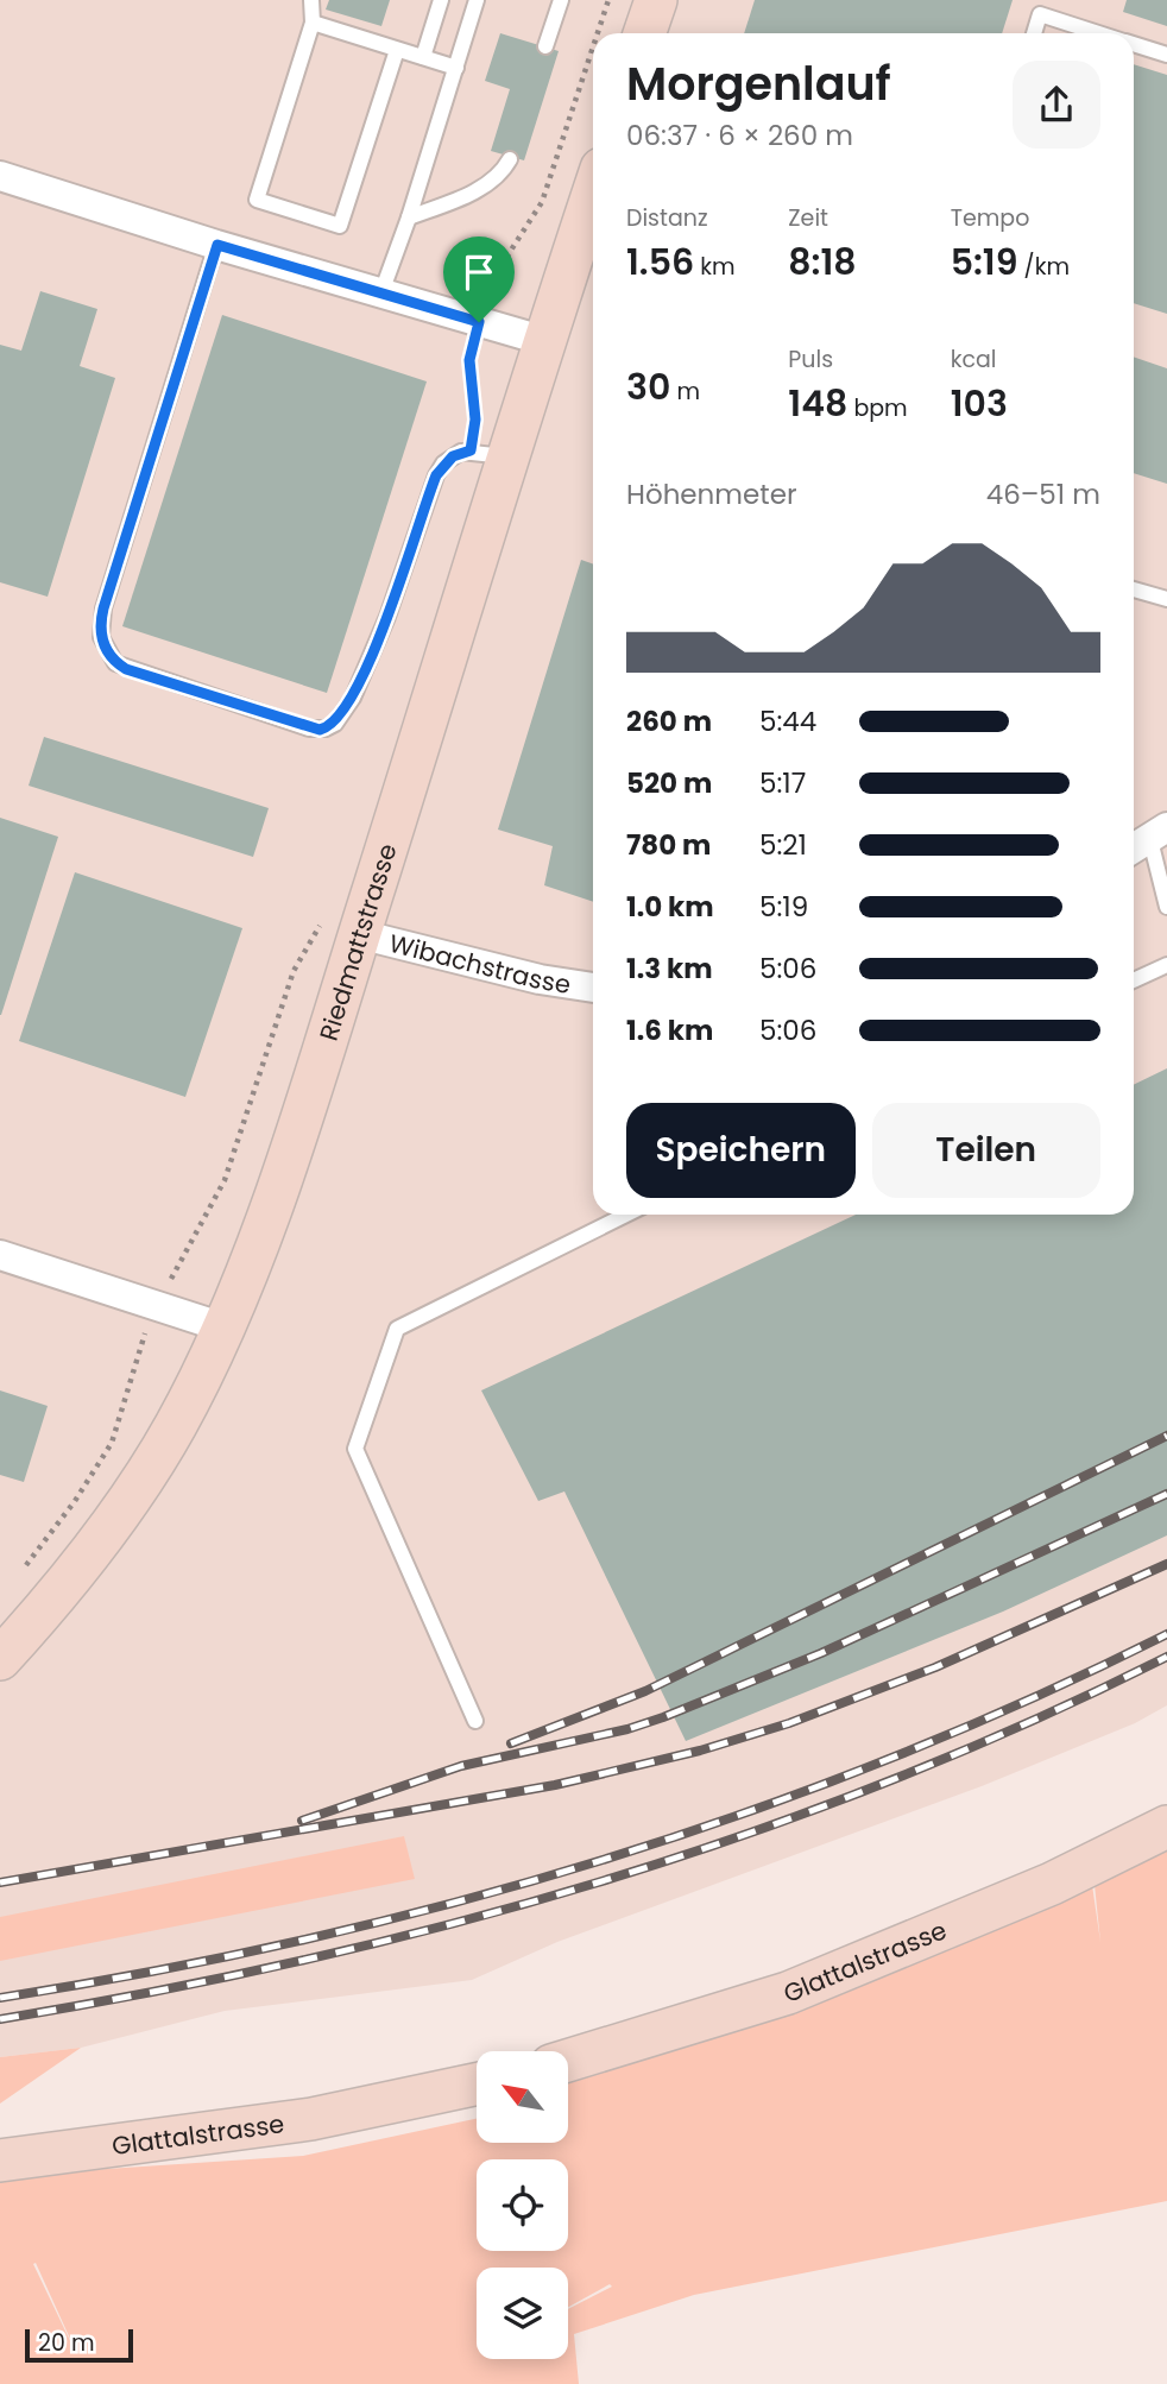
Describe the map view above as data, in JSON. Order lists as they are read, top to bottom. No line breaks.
{"streets":{"main road":["Riedmattstrasse","Glattalstrasse"],"street":["Wibachstrasse"]},"crossings":[["Riedmattstrasse","Wibachstrasse"]],"scale_bar":"20 m","north":"top left","page":{"heading":["Morgenlauf","06:37 · 6 × 260 m"],"stats":[["Distanz","1.56 km"],["Zeit","8:18"],["Tempo","5:19 /km"],["30 m"],["Puls","148 bpm"],["kcal","103"]],"chart":["Höhenmeter","46–51 m"],"list":[{"name":"260 m","note":"5:44"},{"name":"520 m","note":"5:17"},{"name":"780 m","note":"5:21"},{"name":"1.0 km","note":"5:19"},{"name":"1.3 km","note":"5:06"},{"name":"1.6 km","note":"5:06"}],"buttons":["Speichern","Teilen"],"scale":"20 m"}}
